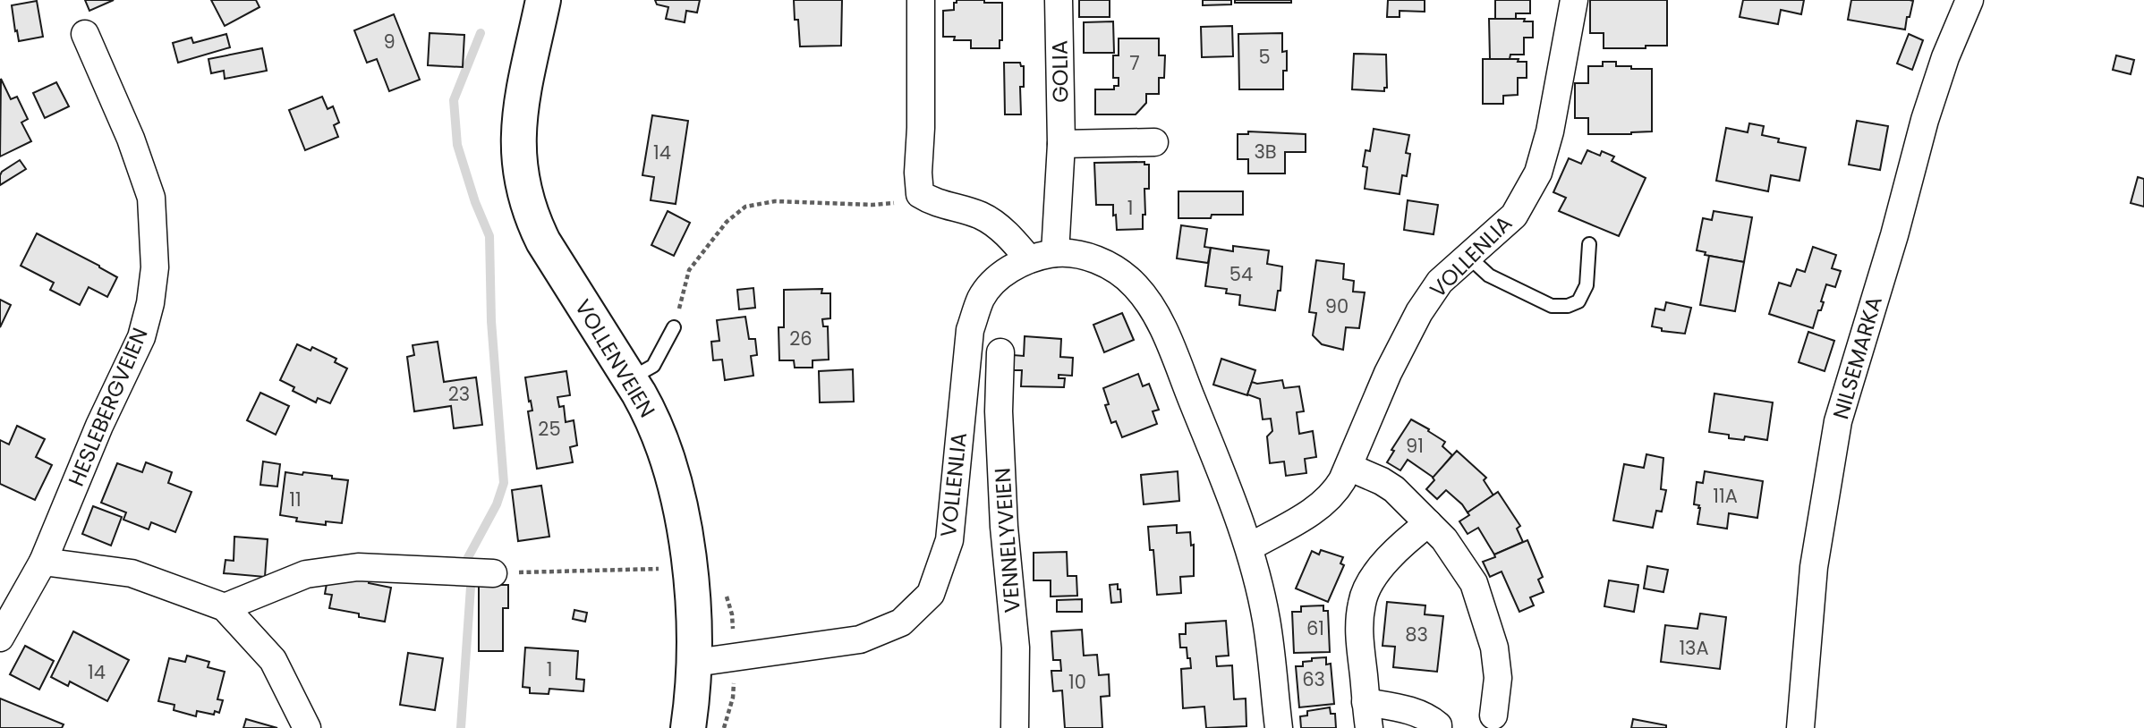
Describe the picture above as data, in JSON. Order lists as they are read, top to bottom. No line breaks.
{"streets":{"main road":["VOLLENVEIEN"],"street":["GOLIA","VOLLENLIA","NILSEMARKA","HESLEBERGVEIEN","VENNELYVEIEN"]},"crossings":[["GOLIA","VOLLENLIA"],["VOLLENLIA","VOLLENVEIEN"]],"house_numbers":["9","5","7","3B","14","1","54","90","26","23","25","91","11A","11","61","83","13A","1","14","63","10"]}
